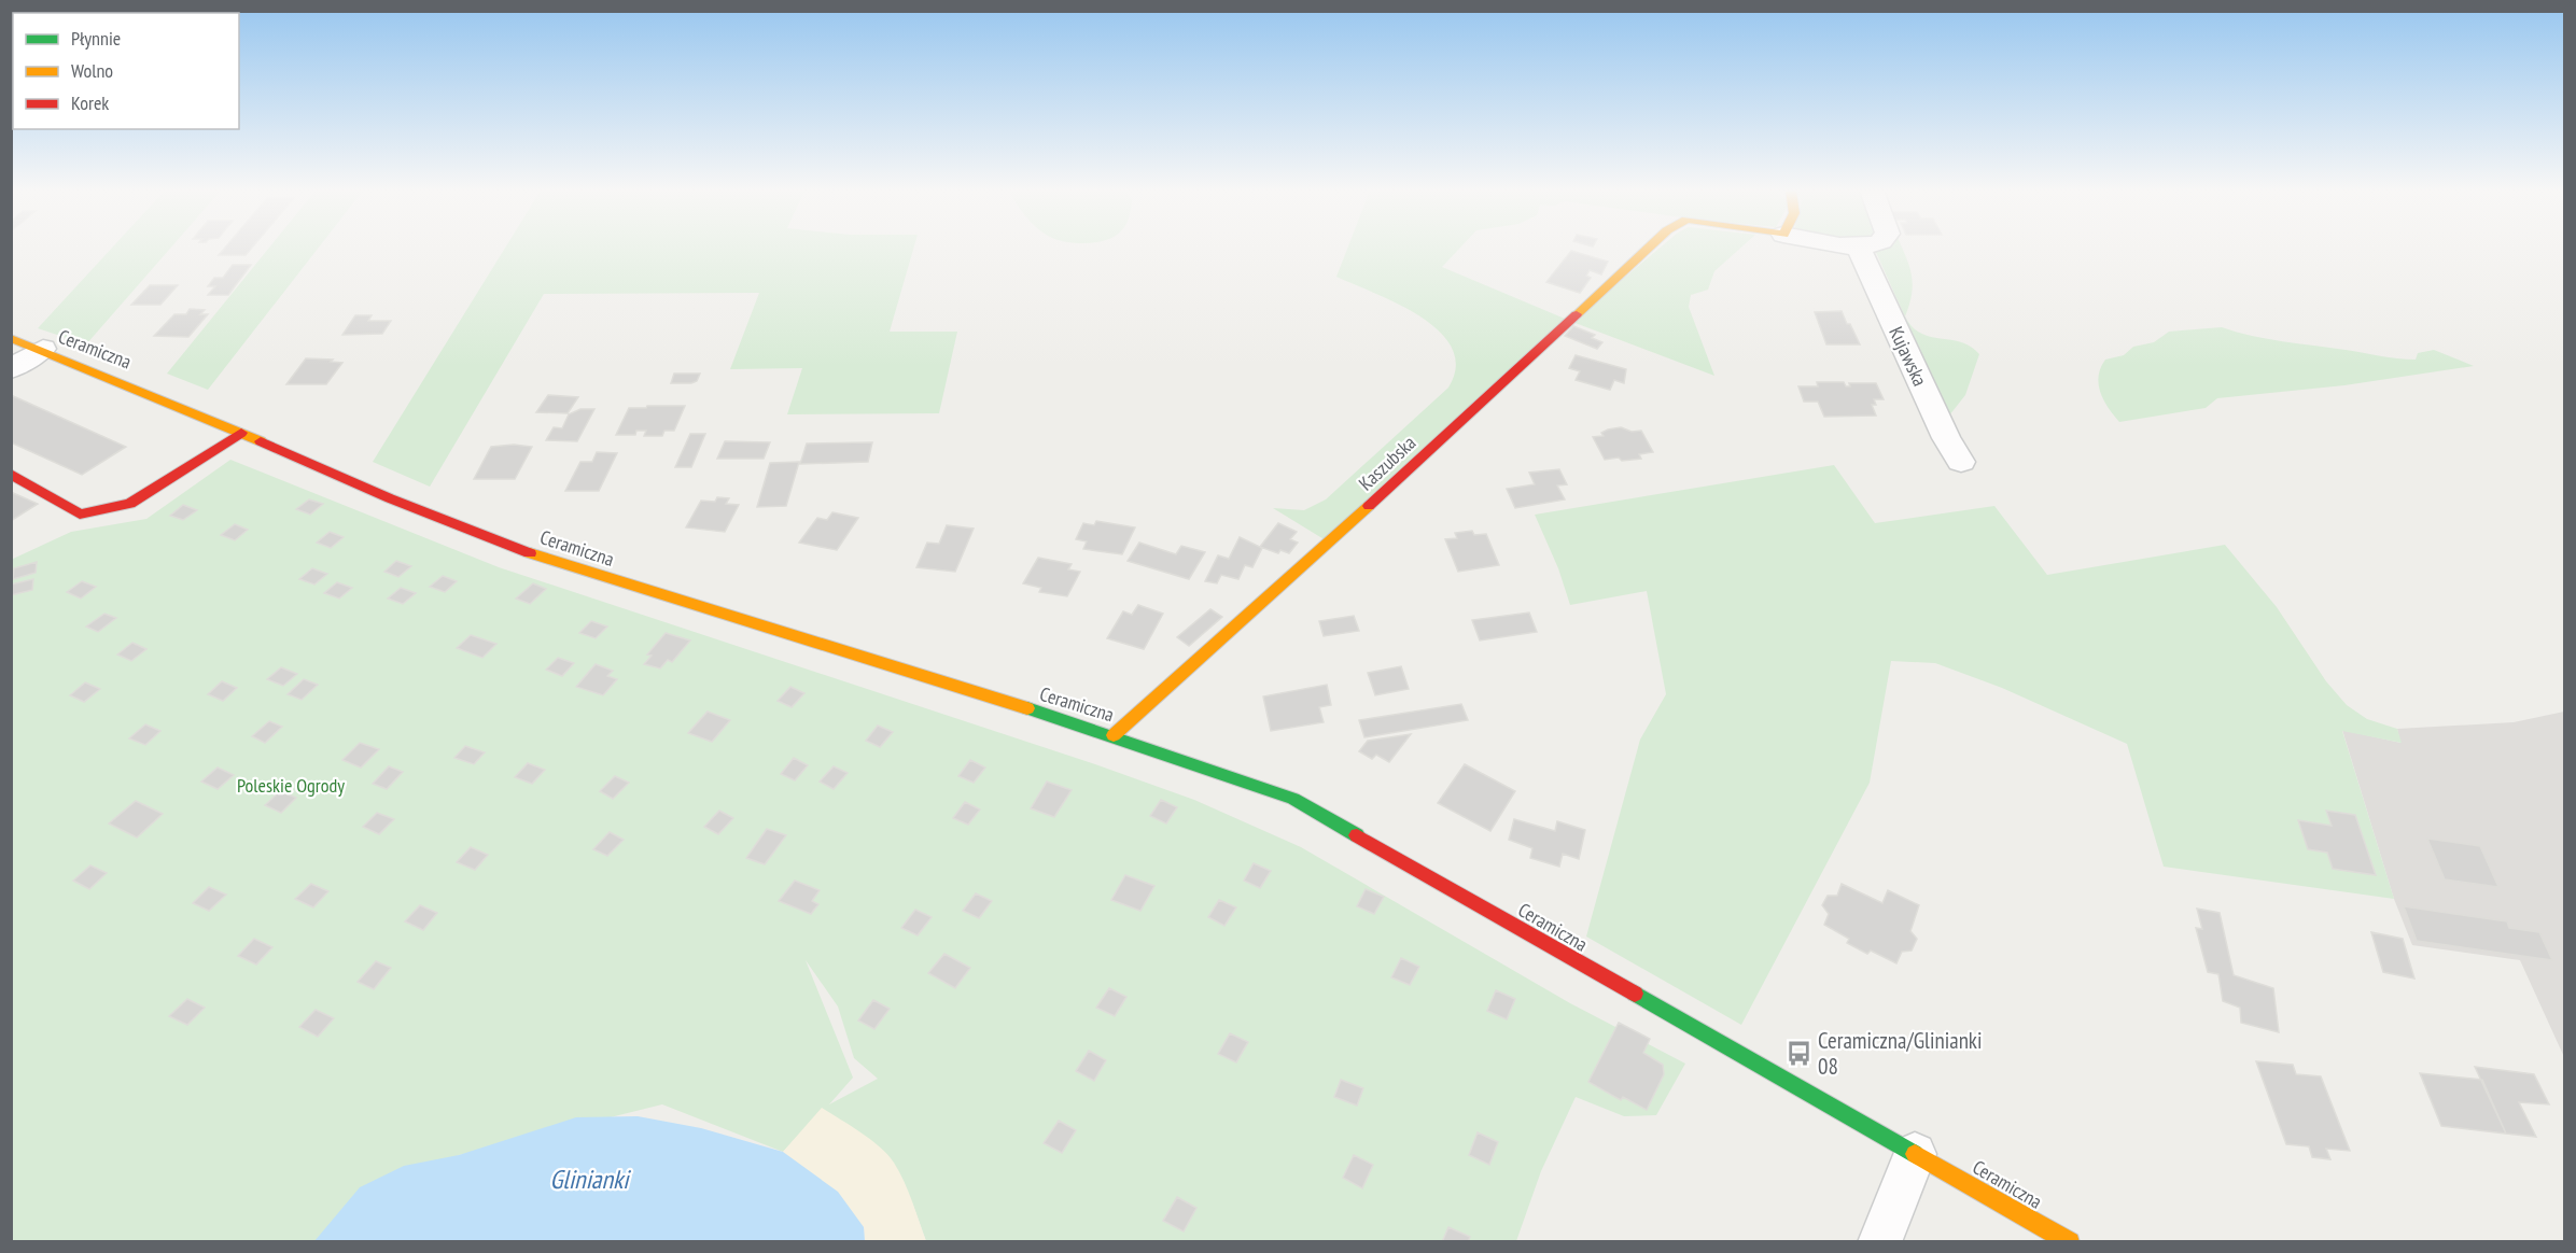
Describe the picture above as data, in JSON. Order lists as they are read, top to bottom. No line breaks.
{"streets":{"street":["Ceramiczna","Kujawska","Kaszubska"]},"crossings":[["Ceramiczna","Kaszubska"]],"water":["Glinianki"],"parks":["Poleskie Ogrody"],"places":{"bus stop":["Ceramiczna/Glinianki 08"]},"legend":["Płynnie","Wolno","Korek"]}
